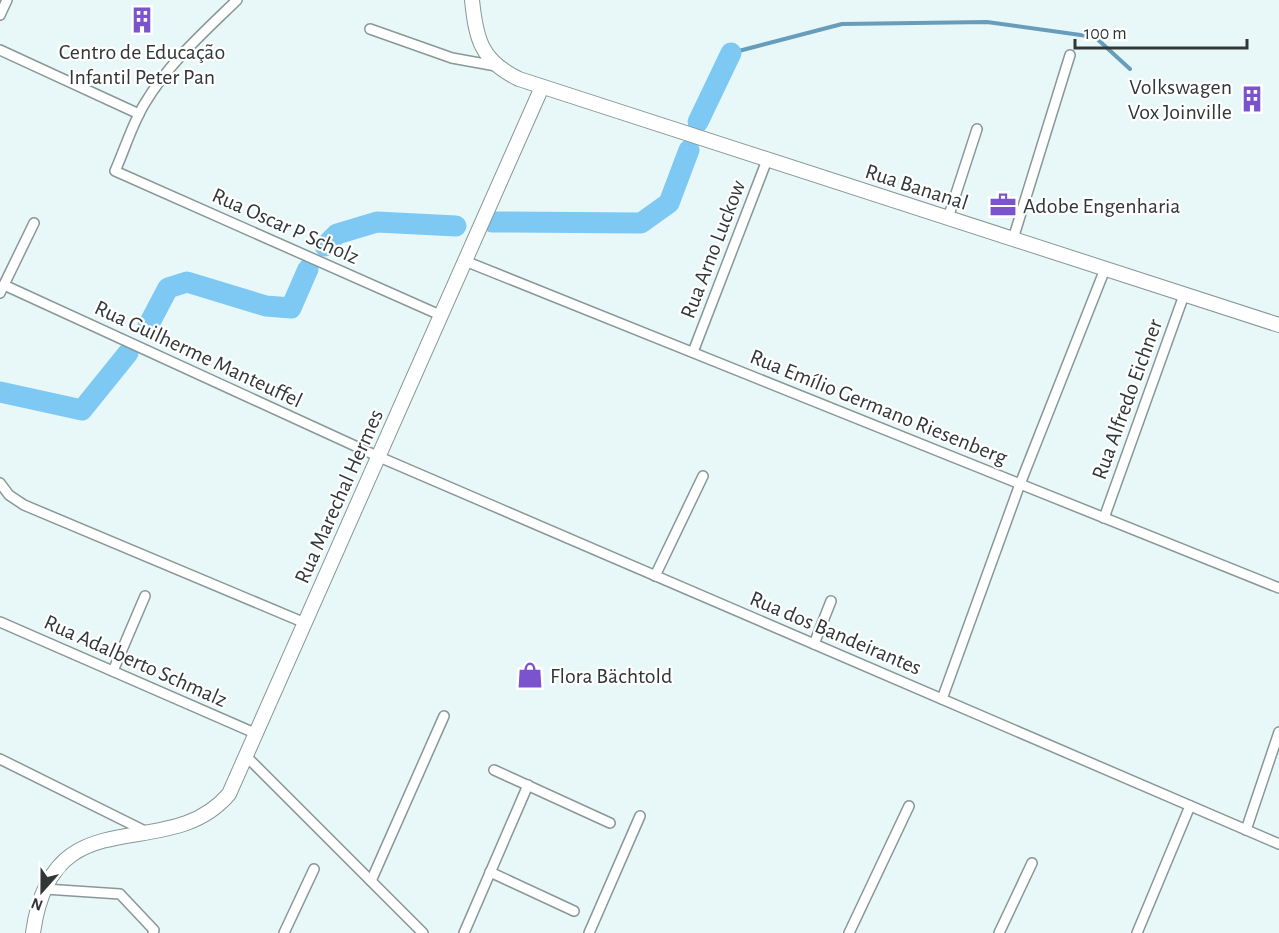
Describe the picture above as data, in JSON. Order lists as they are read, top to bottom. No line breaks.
{"streets":{"street":["Rua Bananal","Rua Oscar P Scholz","Rua Arno Luckow","Rua Guilherme Manteuffel","Rua Alfredo Eichner","Rua Emílio Germano Riesenberg","Rua Marechal Hermes","Rua dos Bandeirantes","Rua Adalberto Schmalz"]},"crossings":[["Rua Bananal","Rua Arno Luckow"],["Rua Bananal","Rua Alfredo Eichner"],["Rua Bananal","Rua Marechal Hermes"],["Rua Oscar P Scholz","Rua Marechal Hermes"],["Rua Arno Luckow","Rua Emílio Germano Riesenberg"],["Rua Guilherme Manteuffel","Rua Marechal Hermes"],["Rua Guilherme Manteuffel","Rua dos Bandeirantes"],["Rua Alfredo Eichner","Rua Emílio Germano Riesenberg"],["Rua Emílio Germano Riesenberg","Rua Marechal Hermes"],["Rua Marechal Hermes","Rua dos Bandeirantes"],["Rua Marechal Hermes","Rua Adalberto Schmalz"]],"places":{"building":["Centro de Educação Infantil Peter Pan","Volkswagen Vox Joinville"],"office":["Adobe Engenharia"],"shop":["Flora Bächtold"]},"scale_bar":"100 m","north":"bottom"}
